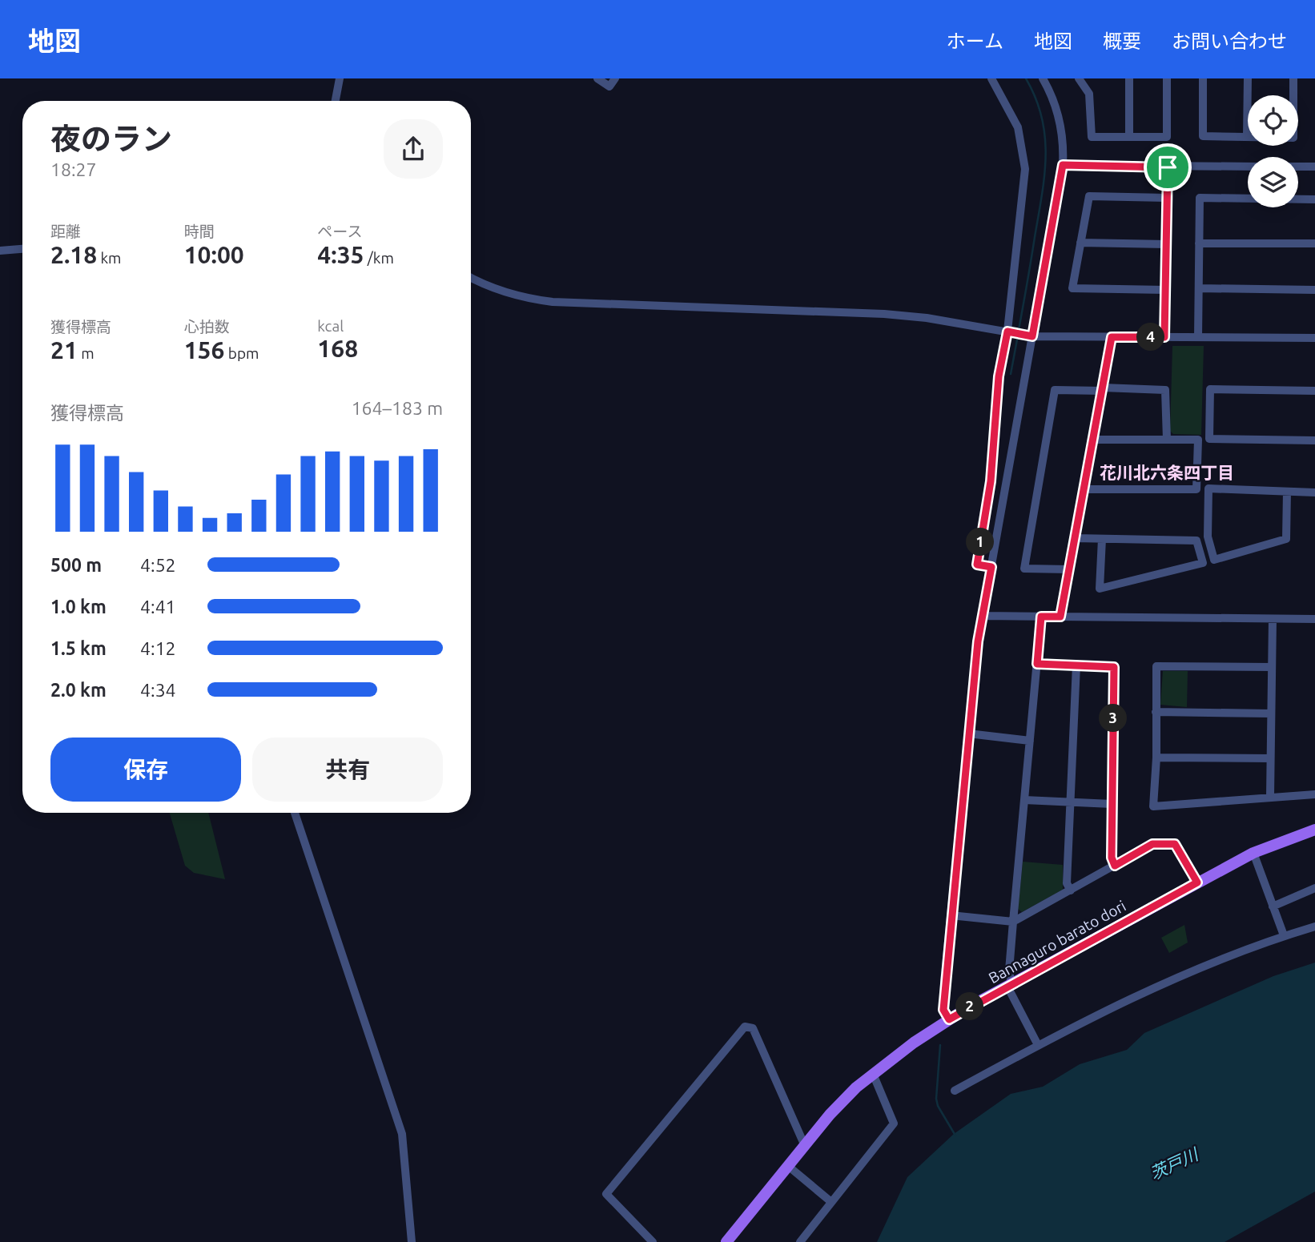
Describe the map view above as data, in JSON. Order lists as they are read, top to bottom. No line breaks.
{"streets":{"main road":["Bannaguro barato dori"]},"districts":["花川北六条四丁目"],"water":["茨戸川"],"page":{"header":"地図","nav":["ホーム","地図","概要","お問い合わせ"],"heading":["夜のラン","18:27"],"stats":[["距離","2.18 km"],["時間","10:00"],["ペース","4:35 /km"],["獲得標高","21 m"],["心拍数","156 bpm"],["kcal","168"]],"pins":["4","1","3","2"],"chart":["獲得標高","164–183 m"],"list":[{"name":"500 m","note":"4:52"},{"name":"1.0 km","note":"4:41"},{"name":"1.5 km","note":"4:12"},{"name":"2.0 km","note":"4:34"}],"buttons":["保存","共有"]}}
